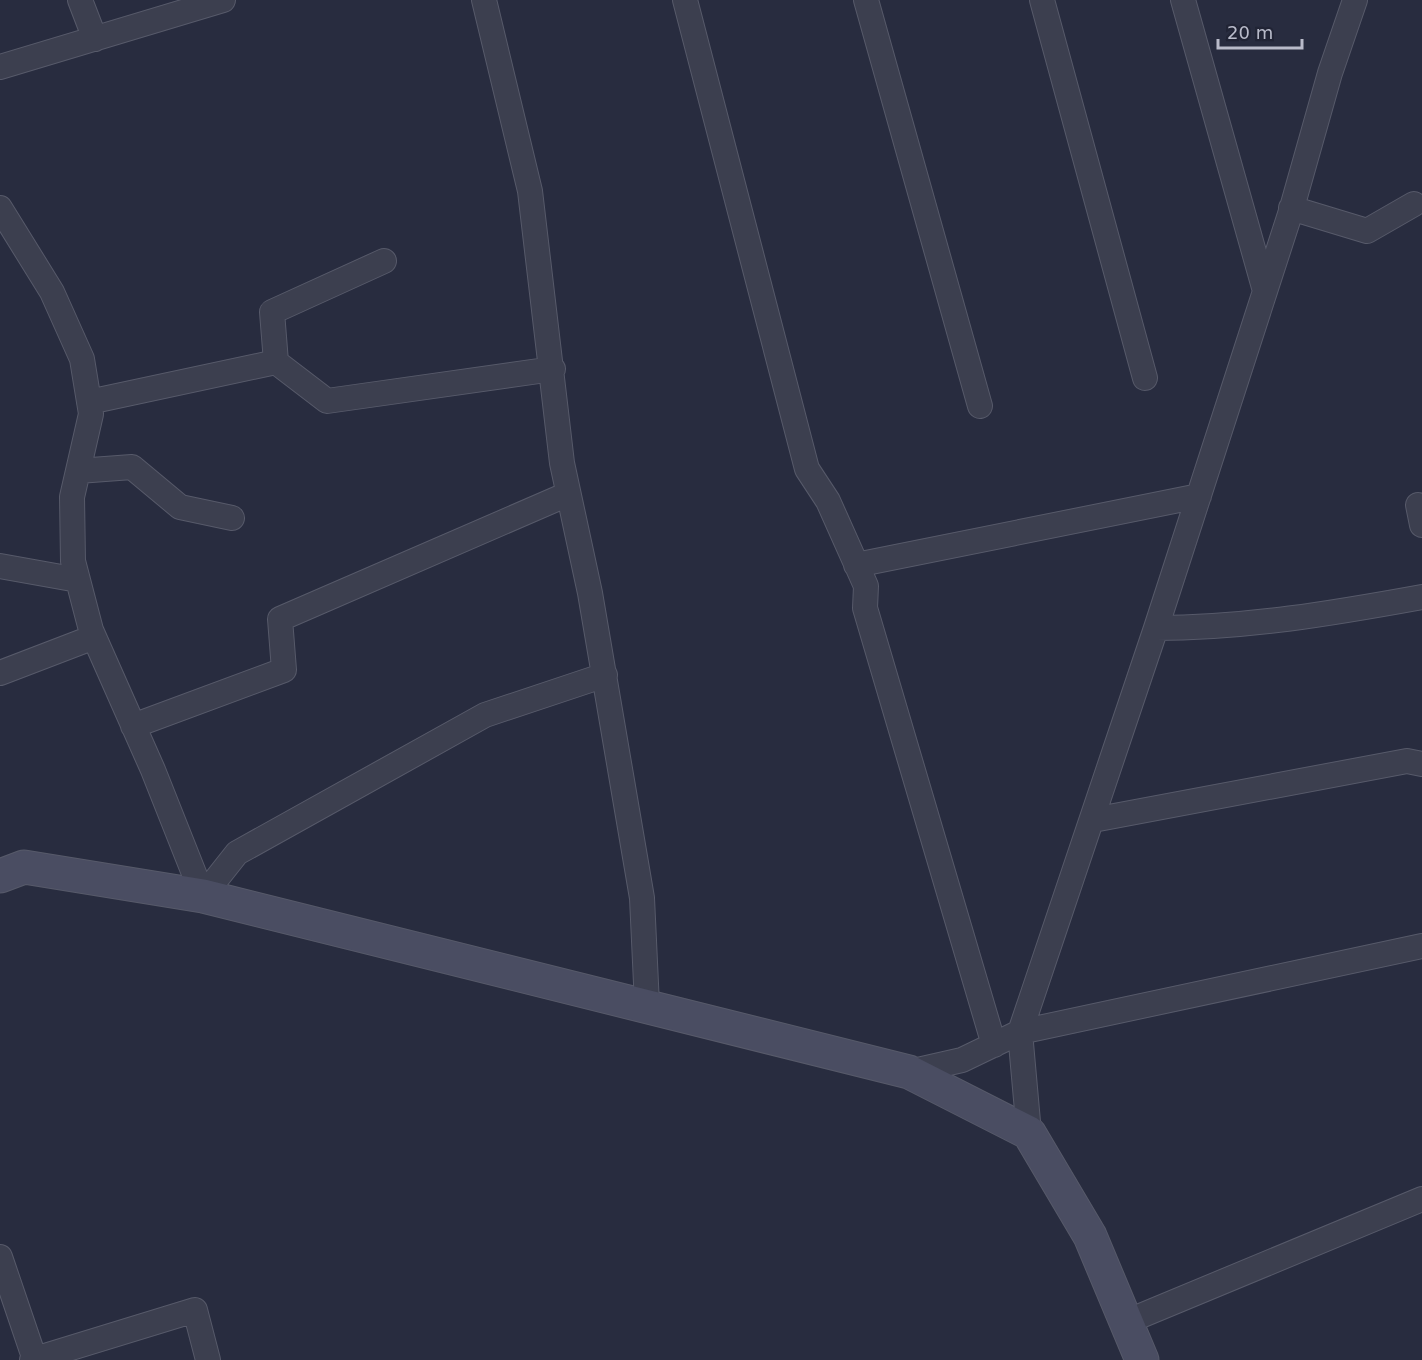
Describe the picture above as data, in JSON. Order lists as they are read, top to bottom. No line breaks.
{"scale_bar":"20 m"}
